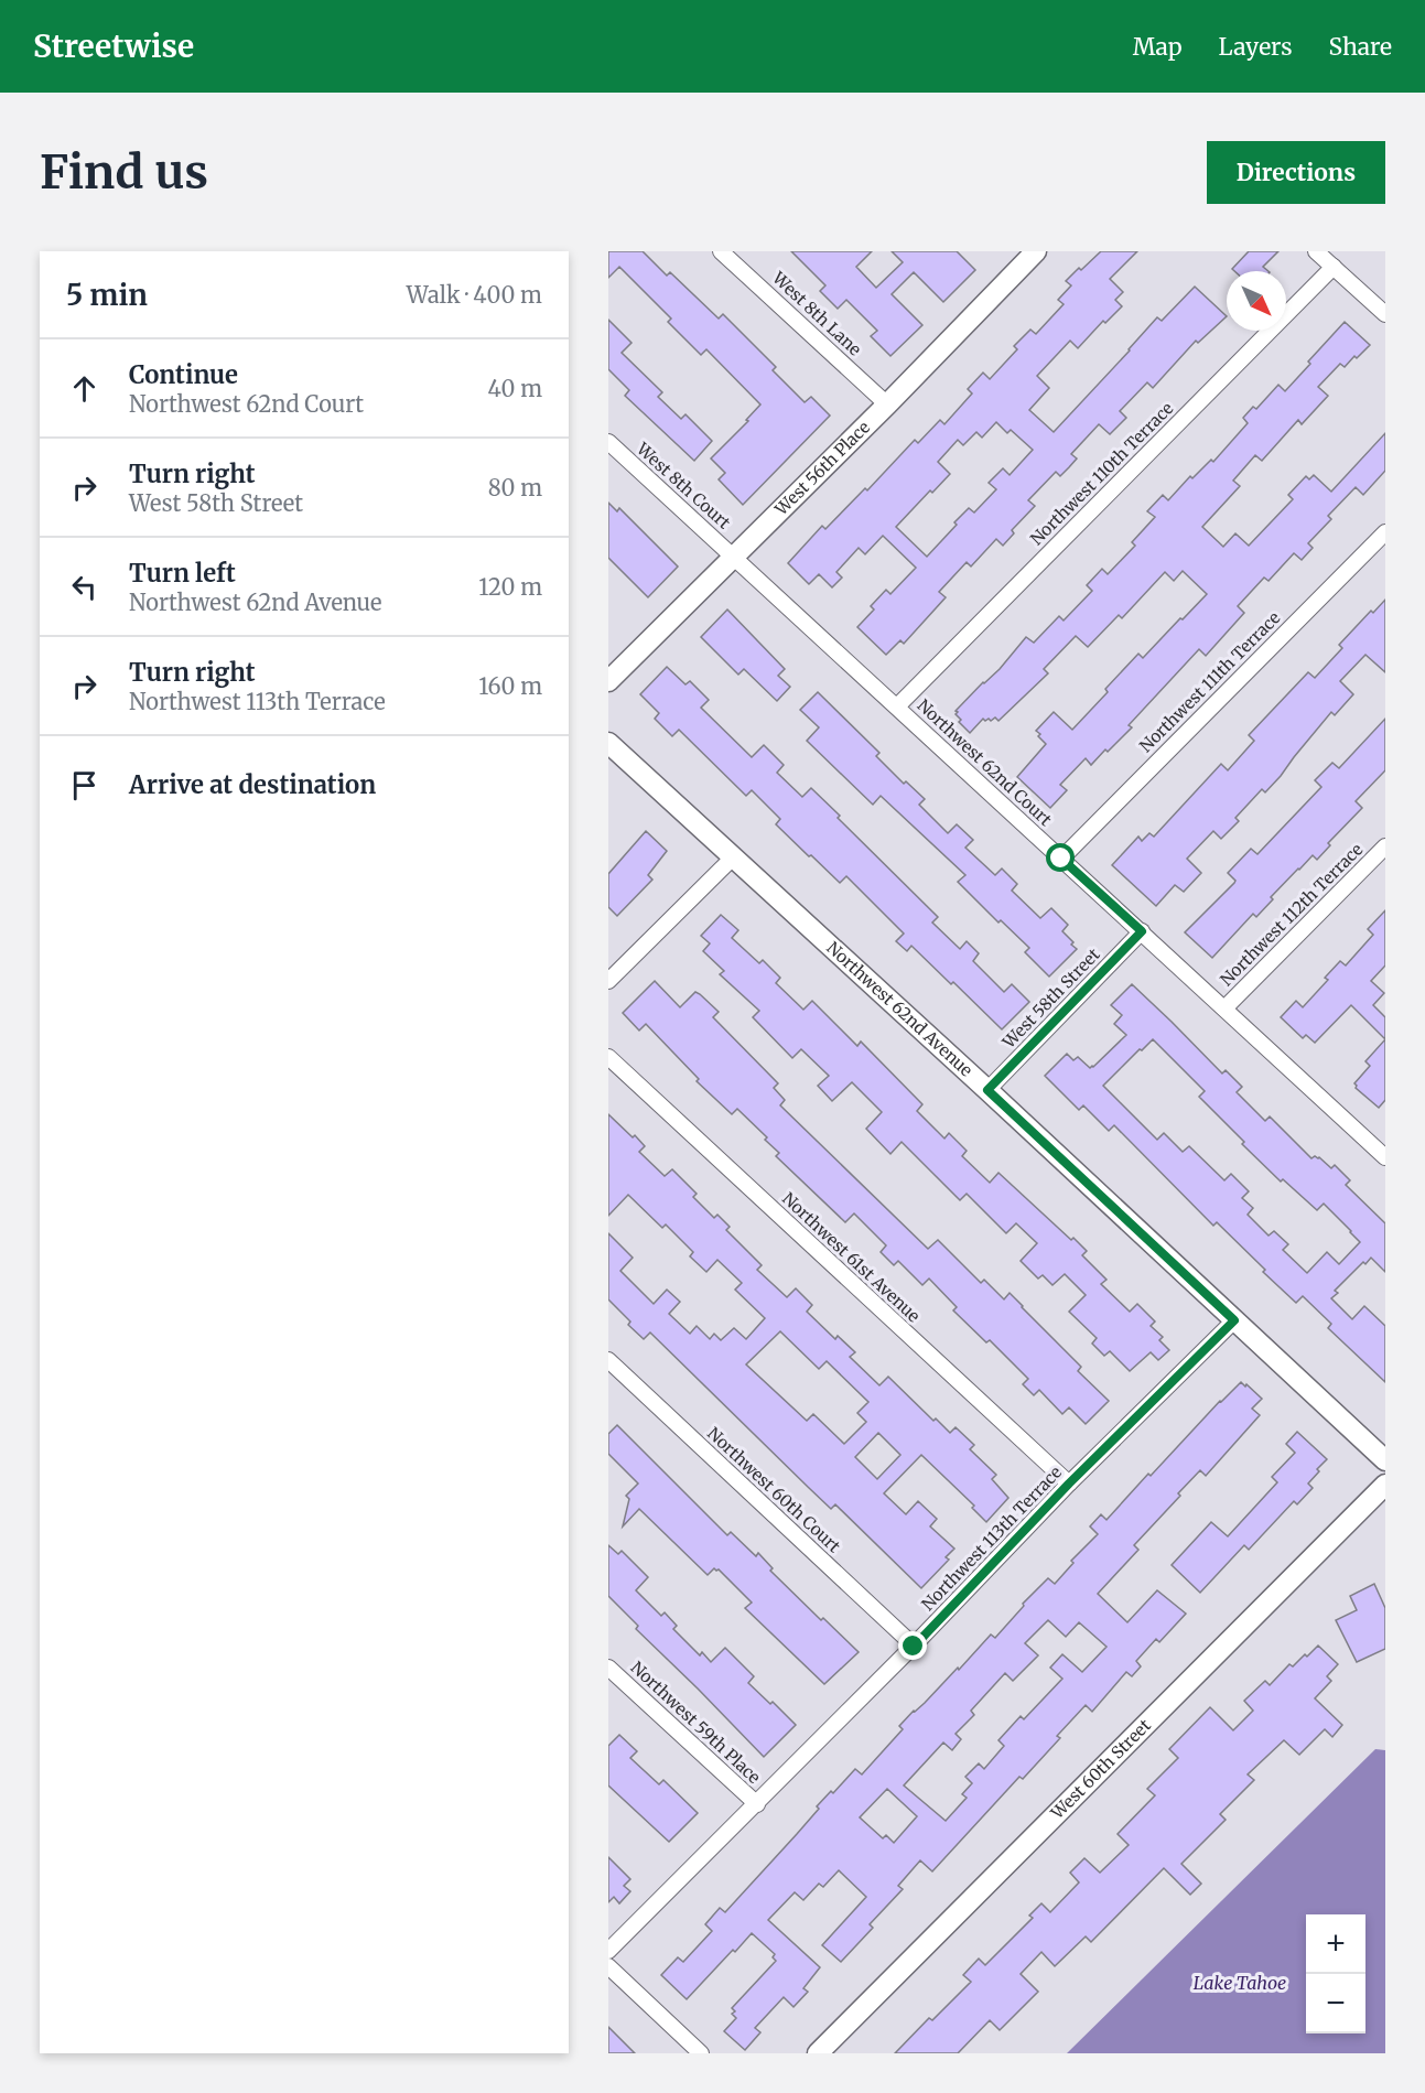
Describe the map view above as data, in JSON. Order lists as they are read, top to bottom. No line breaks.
{"streets":{"street":["West 8th Lane","West 56th Place","Northwest 110th Terrace","West 8th Court","Northwest 111th Terrace","Northwest 62nd Court","Northwest 112th Terrace","West 58th Street","Northwest 62nd Avenue","Northwest 61st Avenue","Northwest 60th Court","Northwest 113th Terrace","Northwest 59th Place","West 60th Street"]},"crossings":[["West 8th Lane","West 56th Place"],["West 56th Place","West 8th Court"],["West 56th Place","Northwest 62nd Court"],["Northwest 110th Terrace","Northwest 62nd Court"],["West 8th Court","Northwest 62nd Court"],["Northwest 111th Terrace","Northwest 62nd Court"],["Northwest 62nd Court","Northwest 112th Terrace"],["Northwest 62nd Court","West 58th Street"],["West 58th Street","Northwest 62nd Avenue"],["Northwest 62nd Avenue","Northwest 113th Terrace"],["Northwest 61st Avenue","Northwest 113th Terrace"],["Northwest 60th Court","Northwest 113th Terrace"],["Northwest 113th Terrace","Northwest 59th Place"]],"water":["Lake Tahoe"],"north":"bottom right","page":{"header":"Streetwise","nav":["Map","Layers","Share"],"buttons":"Directions","title":"Find us","heading":["5 min","Walk · 400 m"],"list":[["Continue","Northwest 62nd Court","40 m"],["Turn right","West 58th Street","80 m"],["Turn left","Northwest 62nd Avenue","120 m"],["Turn right","Northwest 113th Terrace","160 m"],"Arrive at destination"],"map_buttons":["+","−"]}}
